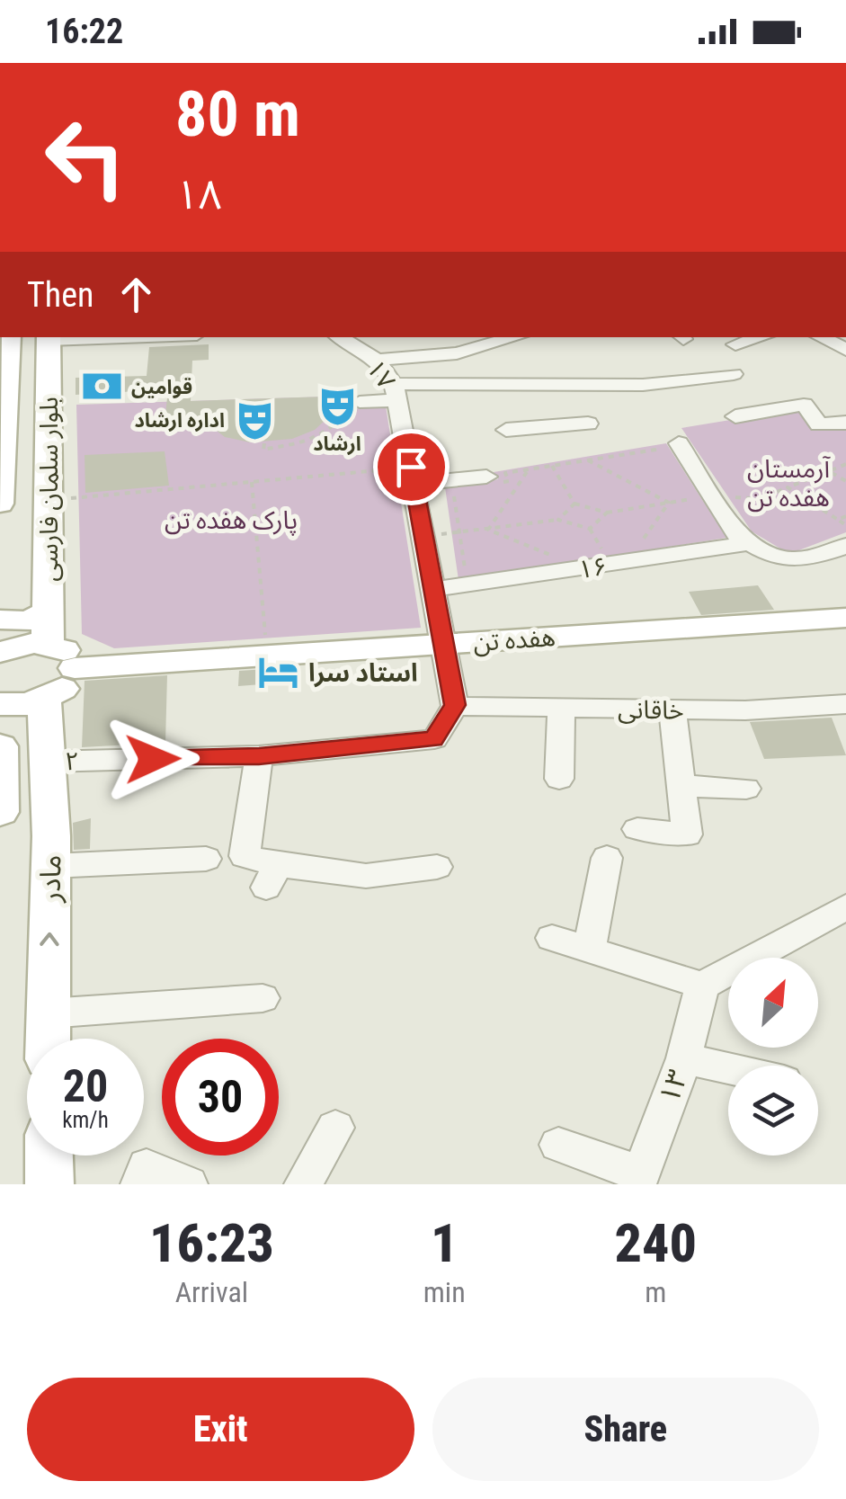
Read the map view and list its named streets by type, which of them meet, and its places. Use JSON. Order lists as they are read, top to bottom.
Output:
{
  "streets": {
    "main road": ["بلوار سلمان فارسی", "هفده تن", "مادر"],
    "street": [
      "۱۷",
      "۱۶",
      "خاقانی",
      "۲",
      "۱۳"
    ]
  },
  "crossings": [
    ["۱۷", "۱۶"],
    ["۱۷", "هفده تن"],
    ["۱۷", "خاقانی"],
    ["۱۷", "۲"],
    ["خاقانی", "۲"],
    ["۲", "مادر"]
  ],
  "one_way": ["مادر"],
  "parks": ["آرمستان هفده تن", "پارک هفده تن"],
  "places": {
    "bank": ["قوامین"],
    "theatre": ["ارشاد", "اداره ارشاد"],
    "hotel": ["استاد سرا"]
  },
  "north": "top right",
  "page": {
    "status": "16:22",
    "turn": ["80 m", "۱۸"],
    "then": "Then",
    "speed": "20 km/h",
    "limit": "30",
    "eta": [
      "16:23",
      "Arrival",
      "1",
      "min",
      "240",
      "m"
    ],
    "buttons": ["Exit", "Share"]
  }
}
